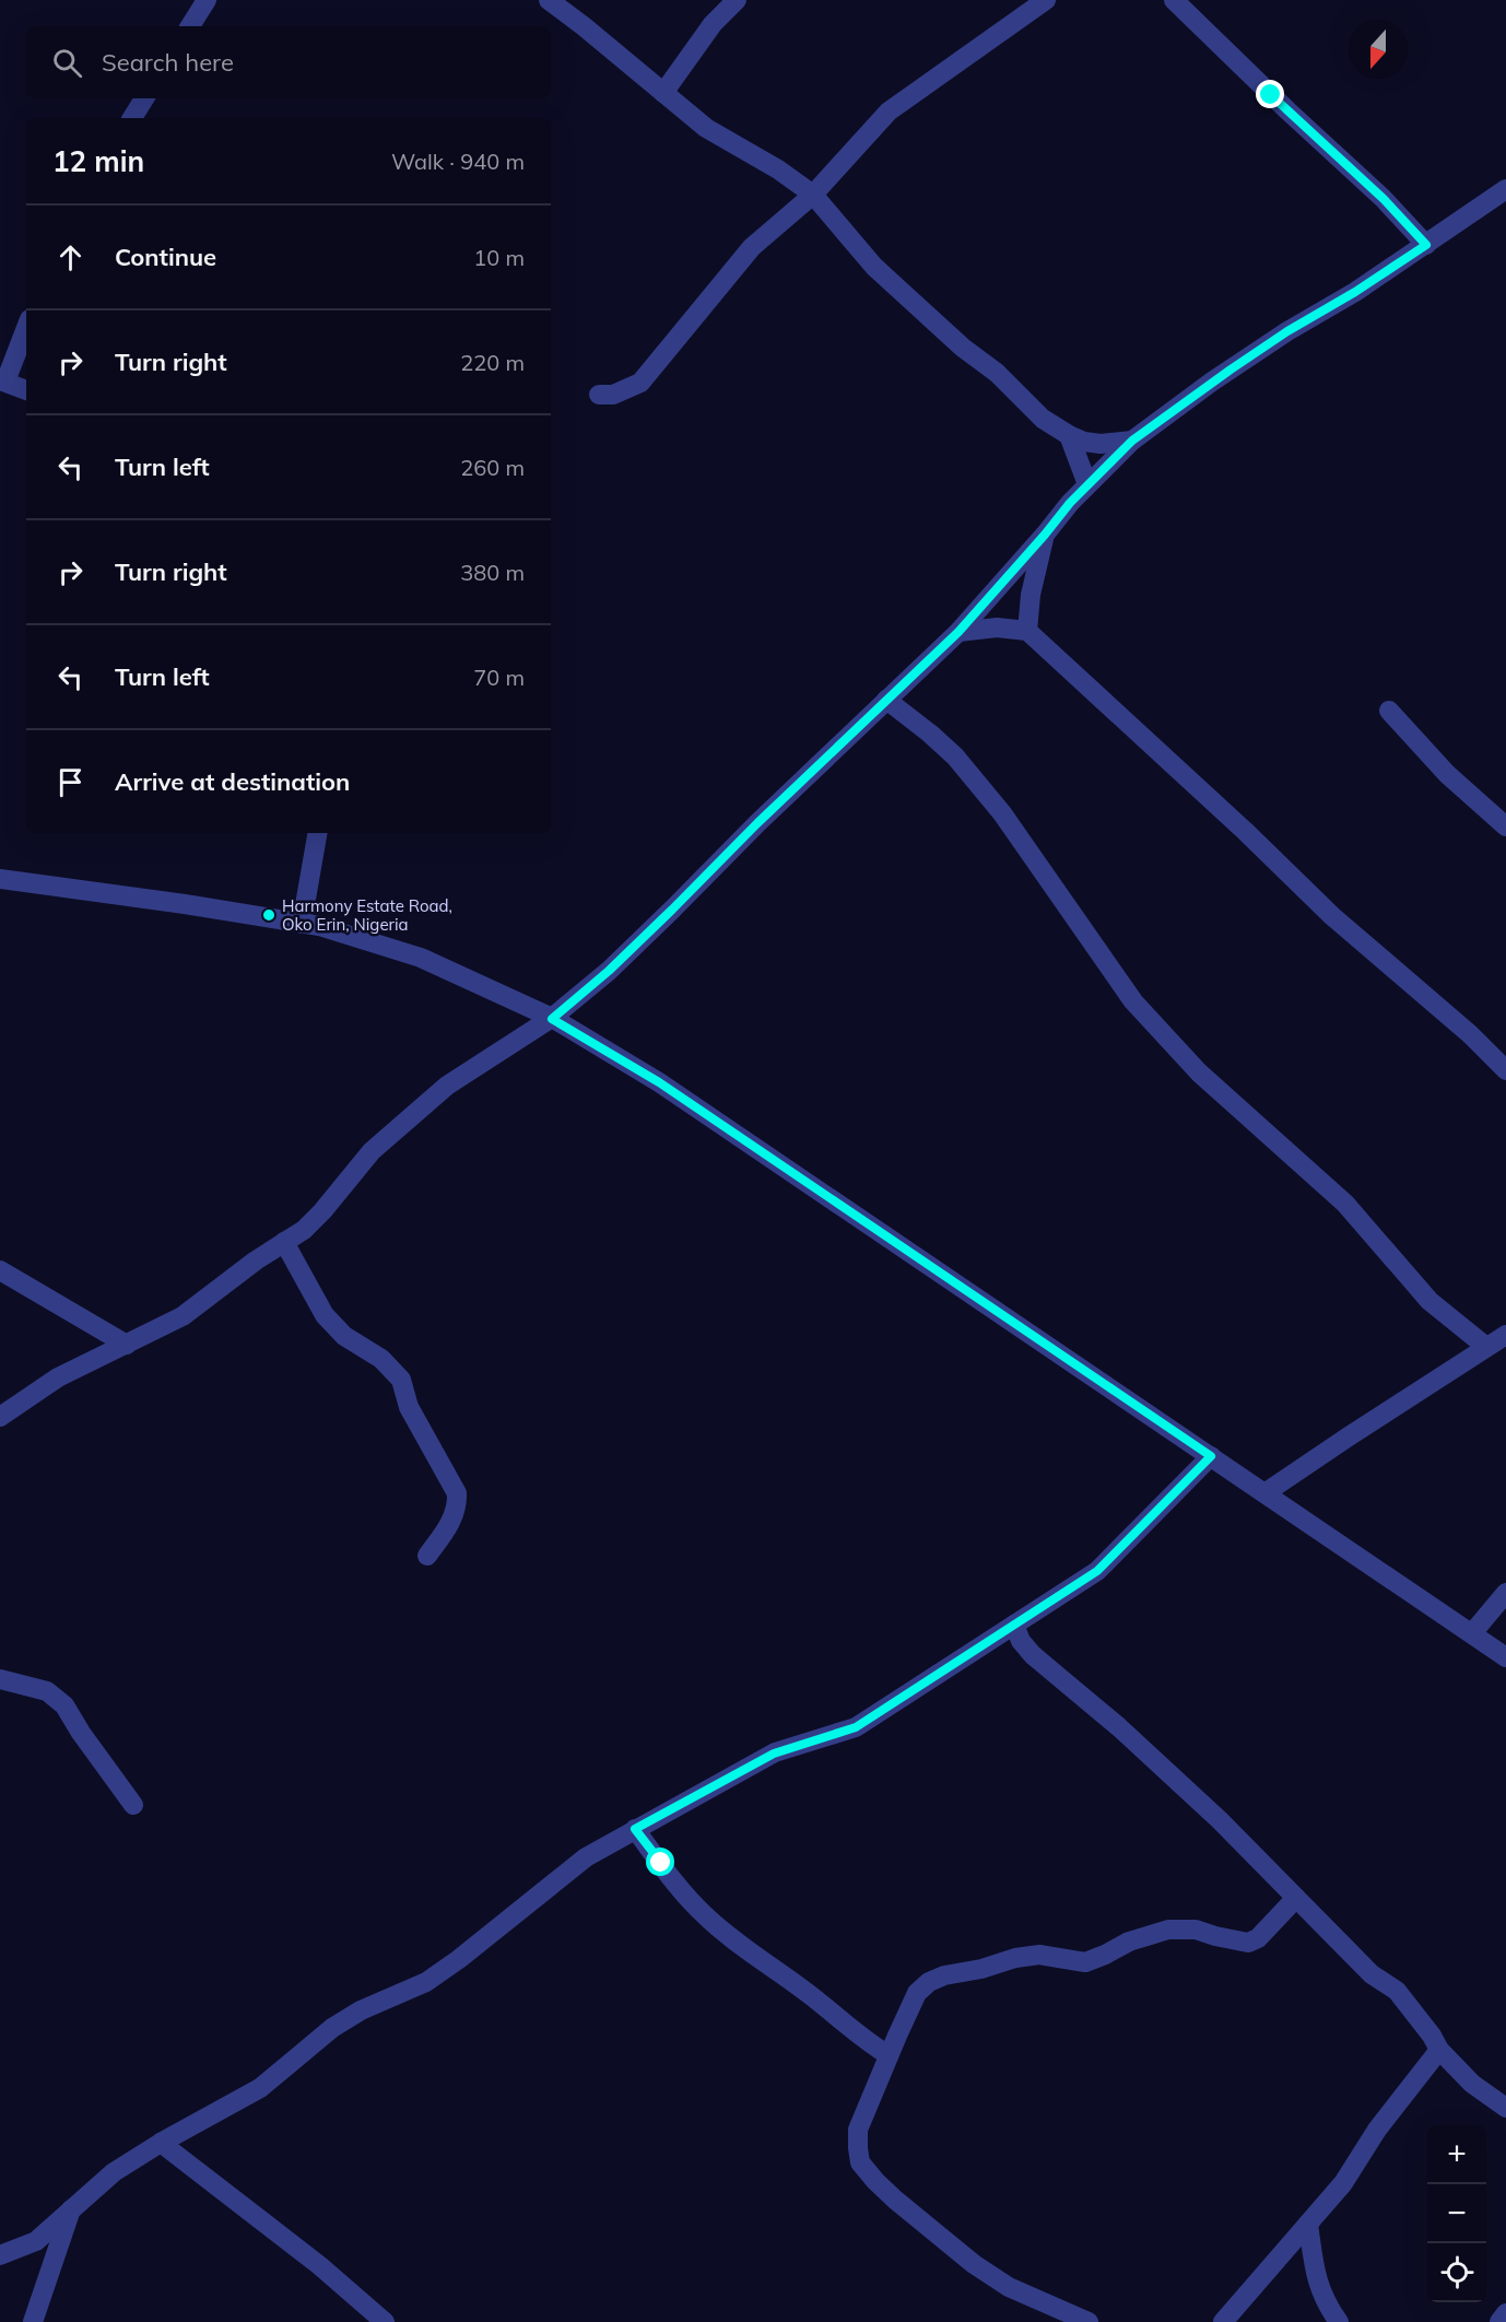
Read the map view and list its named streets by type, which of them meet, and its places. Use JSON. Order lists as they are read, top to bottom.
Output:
{
  "places": ["Harmony Estate Road, Oko Erin, Nigeria"],
  "north": "bottom",
  "page": {
    "search": "Search here",
    "heading": ["12 min", "Walk · 940 m"],
    "list": [
      ["Continue", "10 m"],
      ["Turn right", "220 m"],
      ["Turn left", "260 m"],
      ["Turn right", "380 m"],
      ["Turn left", "70 m"],
      "Arrive at destination"
    ],
    "map_buttons": ["+", "−"]
  }
}
